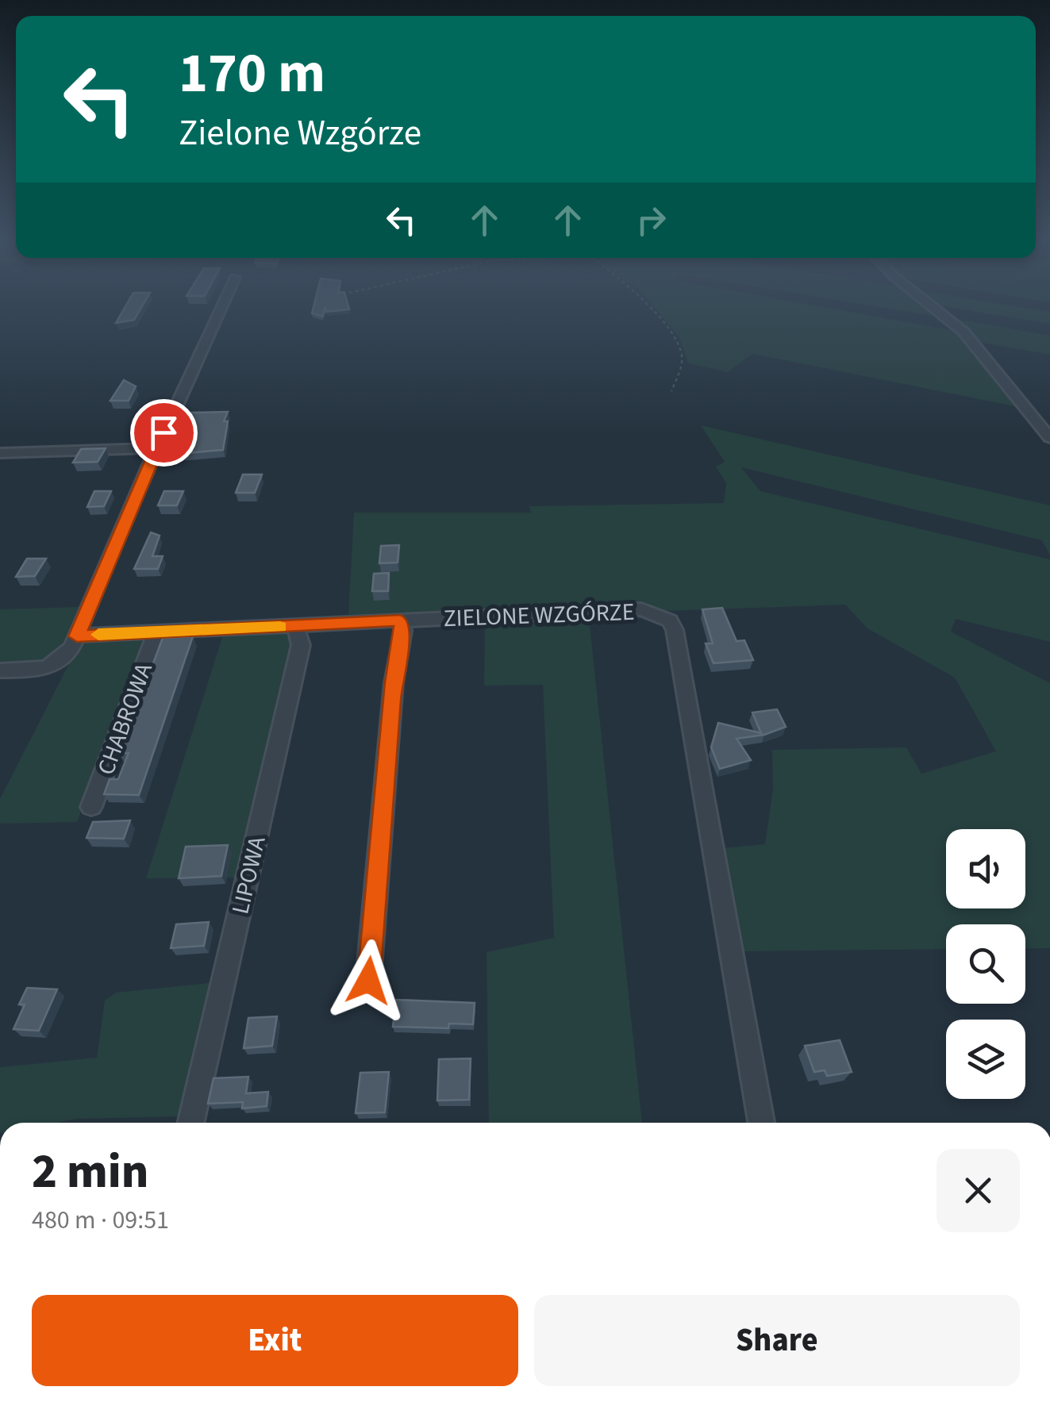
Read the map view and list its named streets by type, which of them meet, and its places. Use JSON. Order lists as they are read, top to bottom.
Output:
{
  "streets": {
    "street": ["ZIELONE WZGÓRZE", "CHABROWA", "LIPOWA"]
  },
  "crossings": [
    ["ZIELONE WZGÓRZE", "CHABROWA"],
    ["ZIELONE WZGÓRZE", "LIPOWA"]
  ],
  "page": {
    "turn": ["170 m", "Zielone Wzgórze"],
    "heading": ["2 min", "480 m · 09:51"],
    "buttons": ["Exit", "Share"]
  }
}
